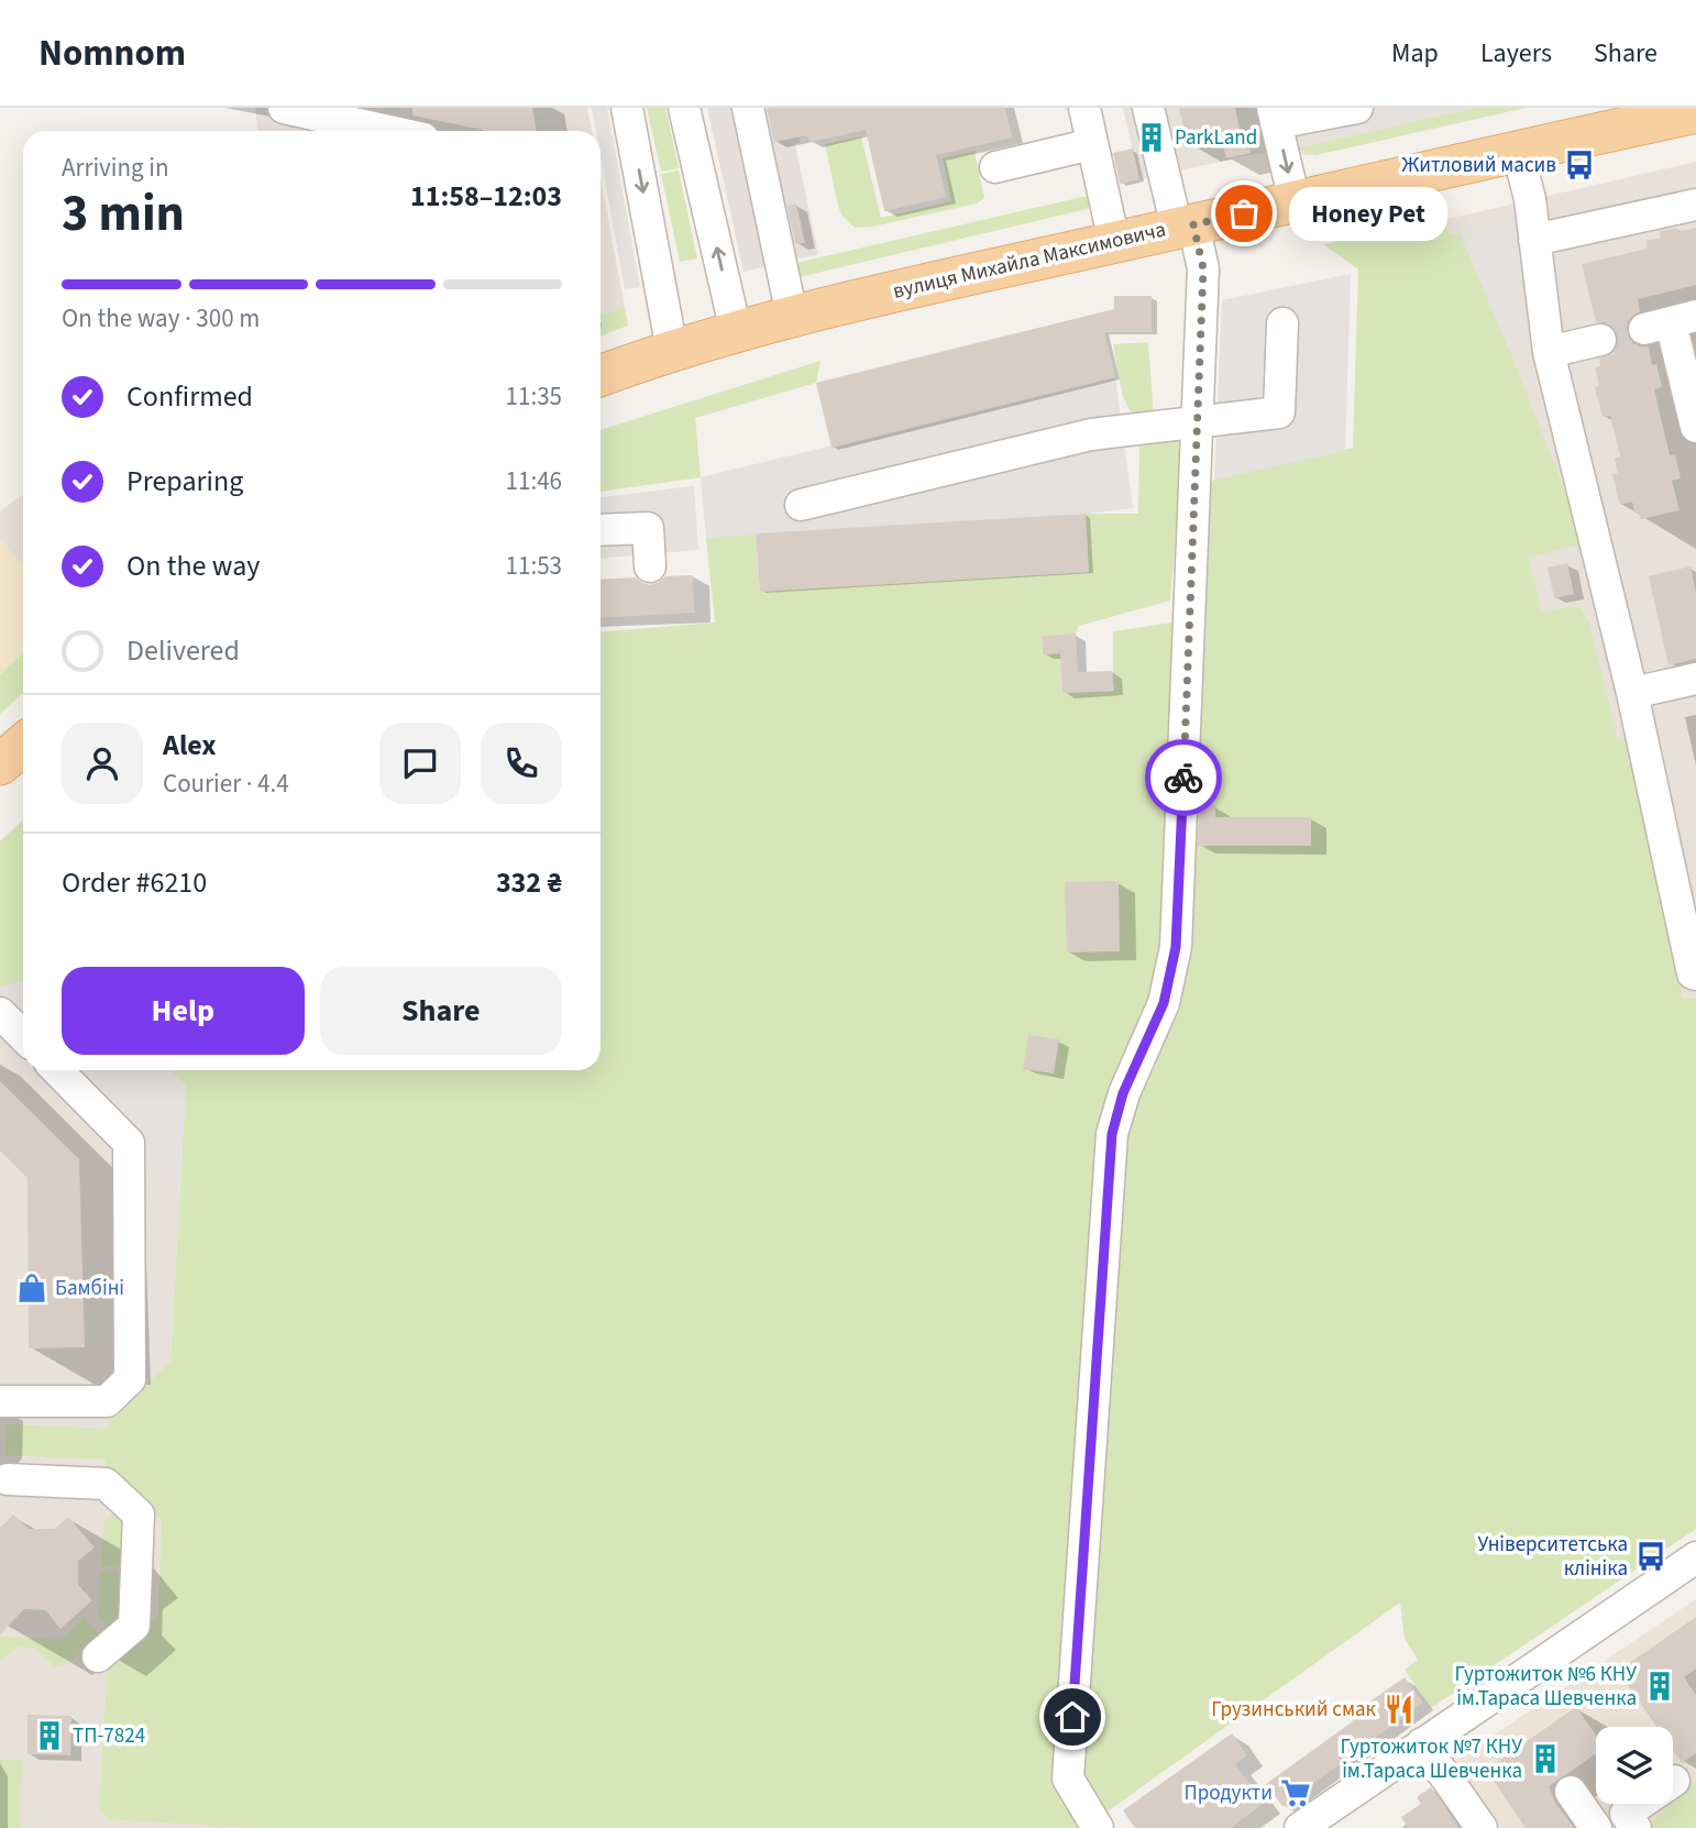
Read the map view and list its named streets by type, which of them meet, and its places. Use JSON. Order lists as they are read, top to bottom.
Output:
{
  "streets": {
    "main road": ["вулиця Михайла Максимовича"]
  },
  "places": {
    "building": [
      "ParkLand",
      "Гуртожиток №6 КНУ ім.Тараса Шевченка",
      "ТП-7824",
      "Гуртожиток №7 КНУ ім.Тараса Шевченка"
    ],
    "bus stop": ["Житловий масив", "Університетська клініка"],
    "other": ["Honey Pet"],
    "shop": ["Бамбіні"],
    "restaurant": ["Грузинський смак"],
    "supermarket": ["Продукти"]
  },
  "page": {
    "header": "Nomnom",
    "nav": ["Map", "Layers", "Share"],
    "heading": ["3 min", "Arriving in", "11:58–12:03"],
    "panel": [
      "Alex",
      "Courier · 4.4",
      "Order #6210",
      "332 ₴"
    ],
    "bubble": "Honey Pet",
    "bar": "On the way · 300 m",
    "list": [
      ["Confirmed", "11:35"],
      ["Preparing", "11:46"],
      ["On the way", "11:53"],
      "Delivered"
    ],
    "buttons": ["Help", "Share"]
  }
}
